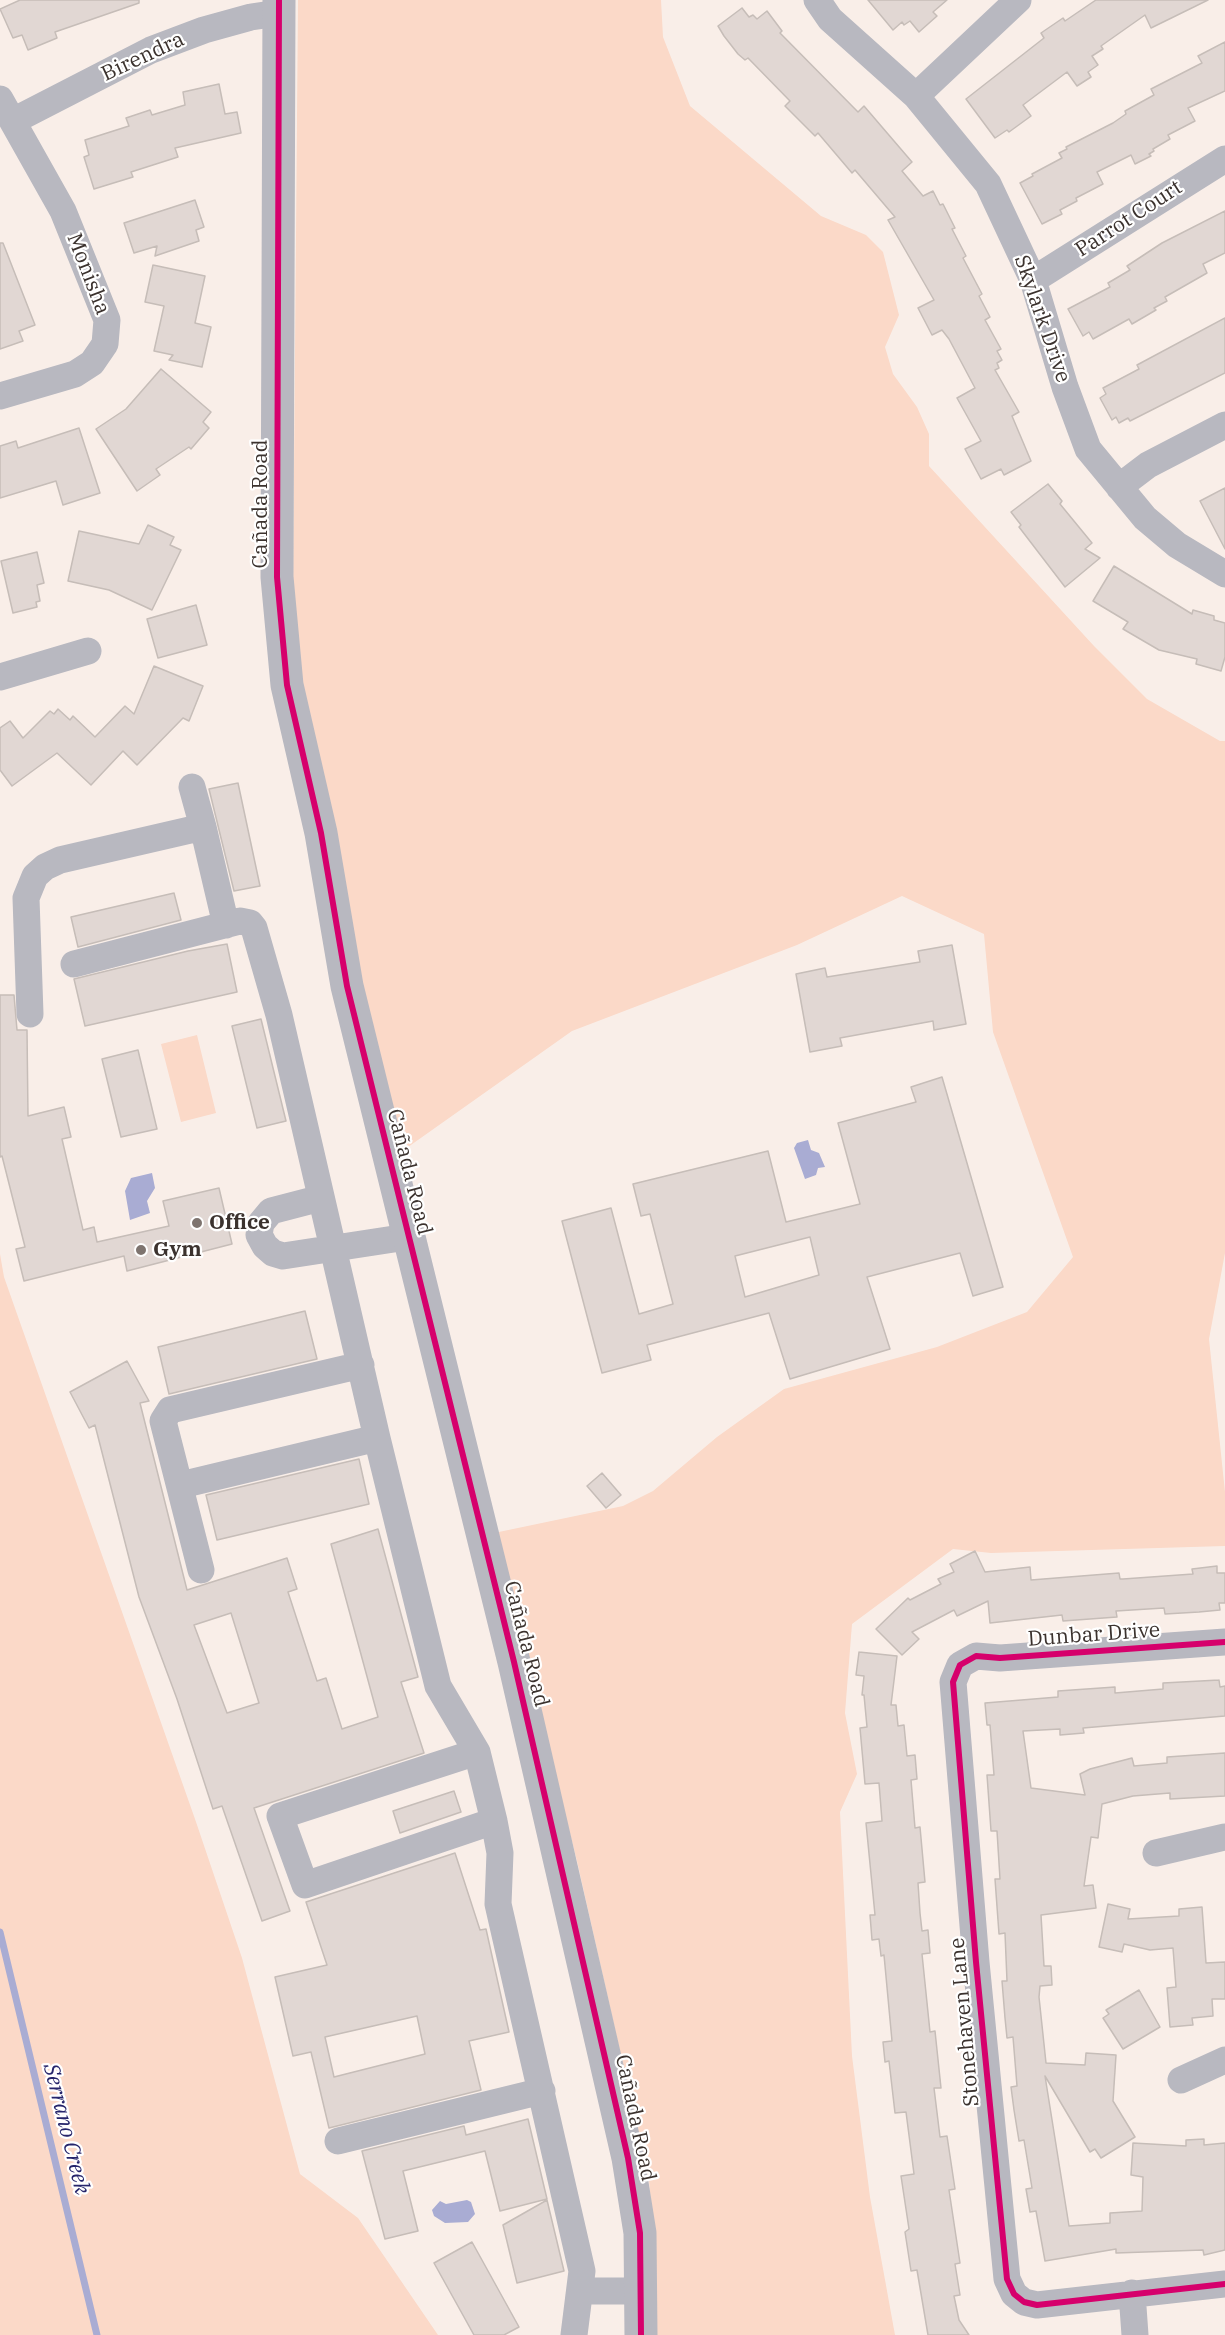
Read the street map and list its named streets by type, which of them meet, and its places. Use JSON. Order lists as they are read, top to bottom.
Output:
{
  "streets": {
    "street": [
      "Birendra",
      "Parrot Court",
      "Monisha",
      "Skylark Drive",
      "Cañada Road",
      "Dunbar Drive",
      "Stonehaven Lane"
    ]
  },
  "crossings": [
    ["Birendra", "Monisha"],
    ["Birendra", "Cañada Road"],
    ["Parrot Court", "Skylark Drive"],
    ["Dunbar Drive", "Stonehaven Lane"]
  ],
  "water": ["Serrano Creek"],
  "places": ["Office", "Gym"]
}
